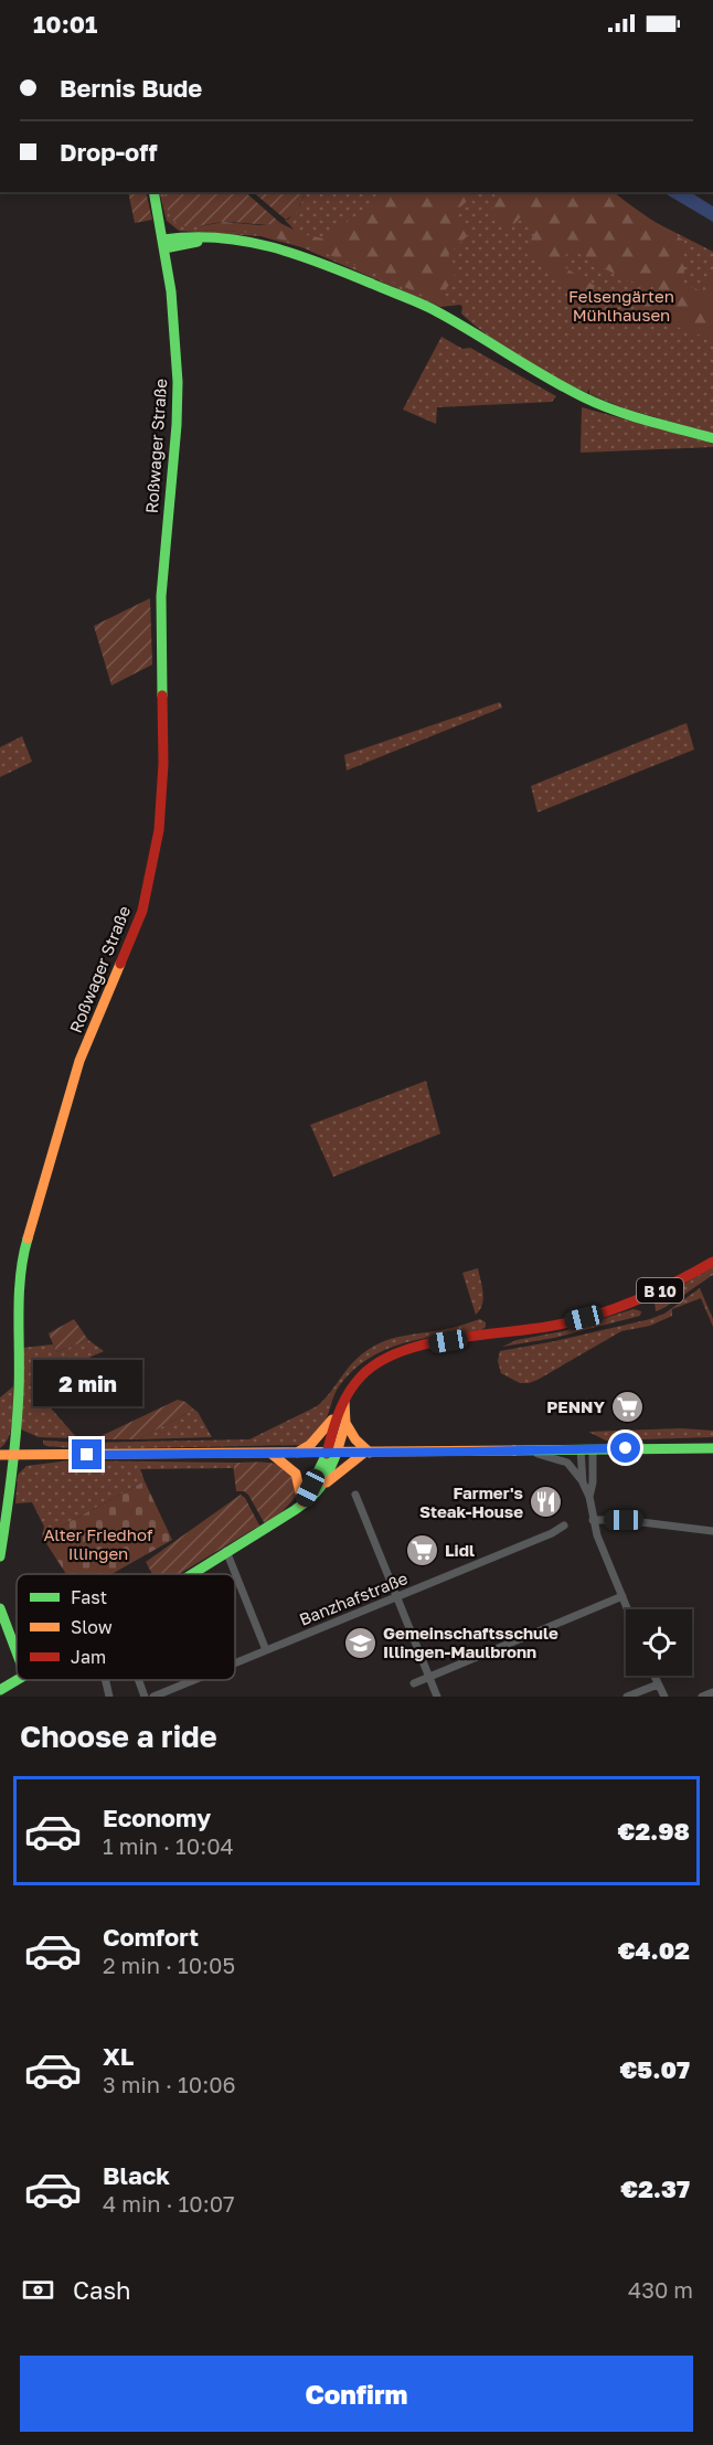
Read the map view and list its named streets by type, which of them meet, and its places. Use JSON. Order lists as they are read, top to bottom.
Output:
{
  "streets": {
    "street": ["Roßwager Straße", "B 10", "Banzhafstraße"]
  },
  "parks": ["Felsengärten Mühlhausen", "Alter Friedhof Illingen"],
  "places": {
    "supermarket": ["PENNY", "Lidl"],
    "restaurant": ["Farmer's Steak-House"],
    "school or university": ["Gemeinschaftsschule Illingen-Maulbronn"]
  },
  "legend": ["Fast", "Slow", "Jam"],
  "page": {
    "status": "10:01",
    "banner": ["Bernis Bude", "Drop-off"],
    "bubble": "2 min",
    "heading": "Choose a ride",
    "list": [
      {
        "name": "Economy",
        "note": "1 min · 10:04",
        "value": "€2.98"
      },
      {
        "name": "Comfort",
        "note": "2 min · 10:05",
        "value": "€4.02"
      },
      {
        "name": "XL",
        "note": "3 min · 10:06",
        "value": "€5.07"
      },
      {
        "name": "Black",
        "note": "4 min · 10:07",
        "value": "€2.37"
      }
    ],
    "pay": ["Cash", "430 m"],
    "buttons": "Confirm"
  }
}
